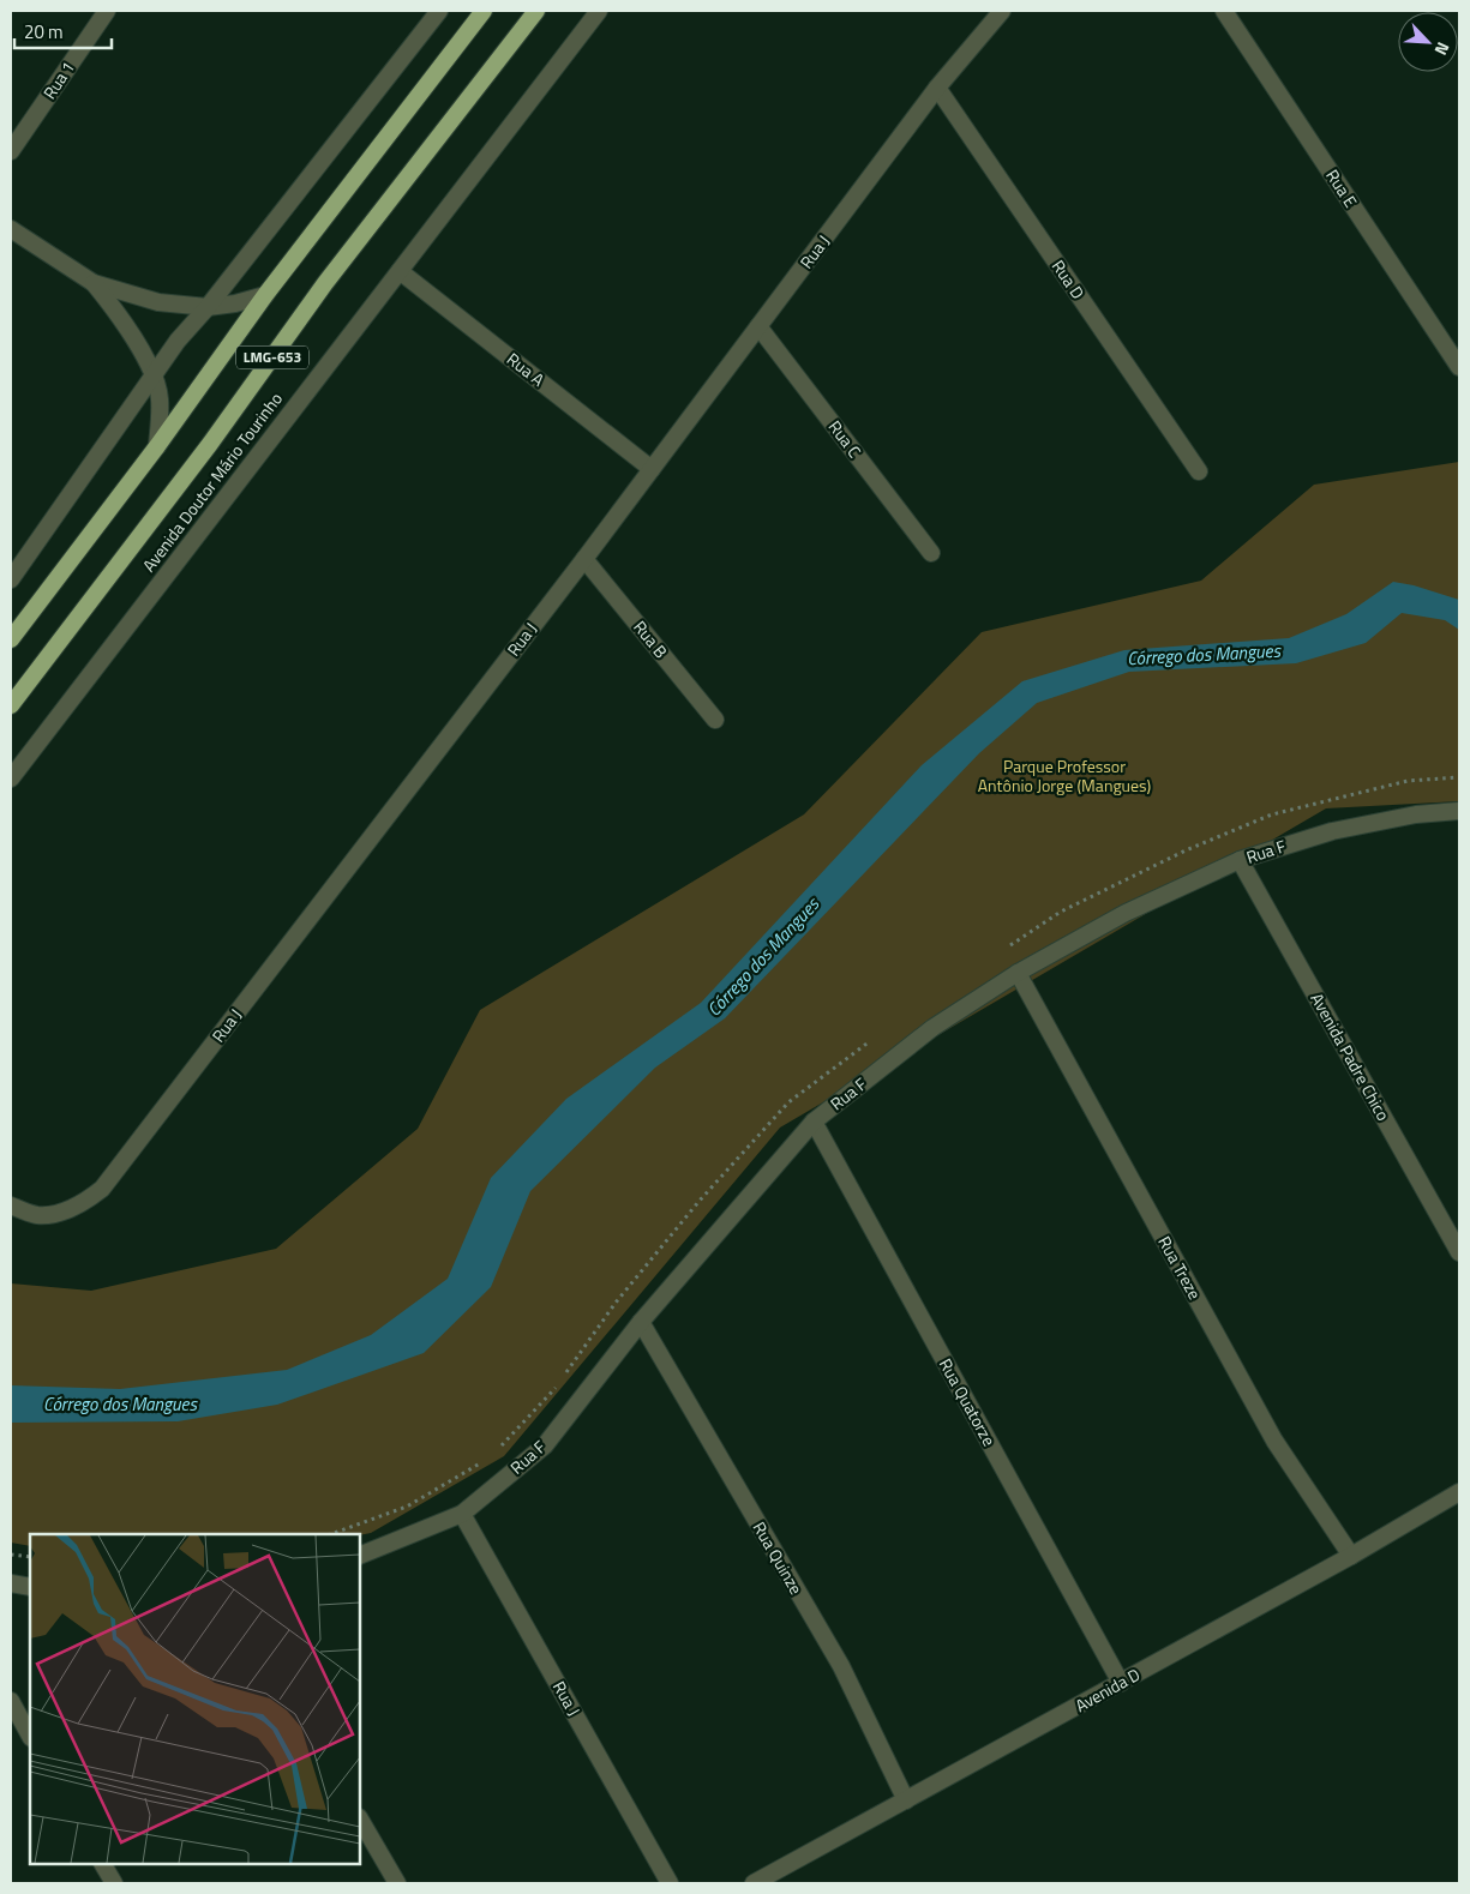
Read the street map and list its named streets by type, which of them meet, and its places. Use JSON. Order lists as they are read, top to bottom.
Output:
{
  "streets": {
    "highway": ["LMG-653", "Avenida Doutor Mário Tourinho"],
    "street": [
      "Rua 1",
      "Rua E",
      "Rua J",
      "Rua D",
      "Rua A",
      "Rua C",
      "Rua B",
      "Rua F",
      "Avenida Padre Chico",
      "Rua Treze",
      "Rua Quatorze",
      "Rua Quinze",
      "Avenida D"
    ]
  },
  "crossings": [
    ["Rua J", "Rua D"],
    ["Rua J", "Rua A"],
    ["Rua J", "Rua C"],
    ["Rua J", "Rua B"],
    ["Rua J", "Rua F"],
    ["Rua A", "Avenida Doutor Mário Tourinho"],
    ["Rua F", "Avenida Padre Chico"],
    ["Rua F", "Rua Treze"],
    ["Rua F", "Rua Quatorze"],
    ["Rua F", "Rua Quinze"],
    ["Rua Treze", "Avenida D"],
    ["Rua Quatorze", "Avenida D"],
    ["Rua Quinze", "Avenida D"]
  ],
  "water": ["Córrego dos Mangues"],
  "parks": ["Parque Professor Antônio Jorge (Mangues)"],
  "scale_bar": "20 m",
  "north": "bottom right"
}
